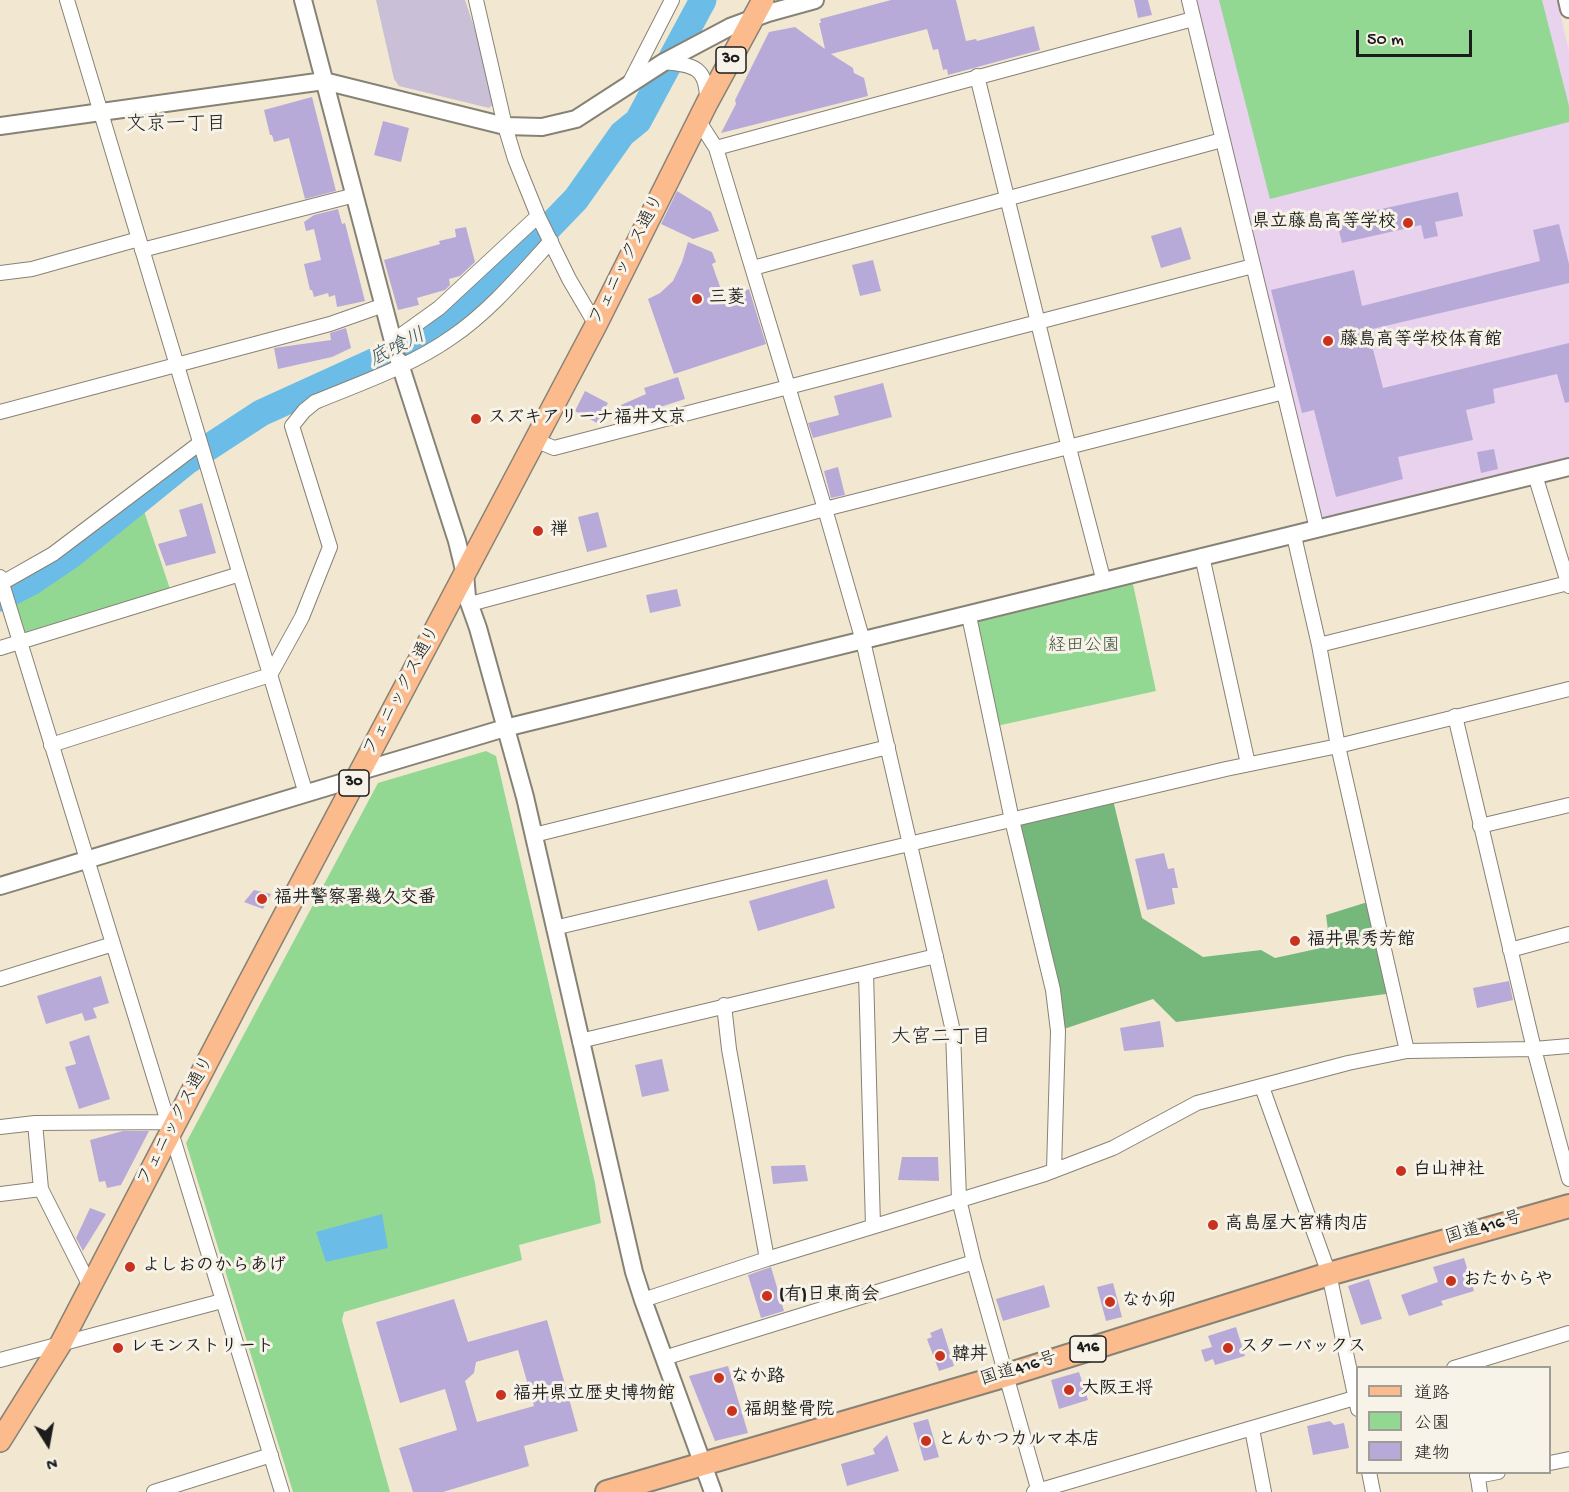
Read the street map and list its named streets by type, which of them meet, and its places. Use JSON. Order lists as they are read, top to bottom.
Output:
{
  "streets": {
    "highway": ["国道416号", "416"],
    "main road": ["30", "フェニックス通り"]
  },
  "districts": ["文京一丁目", "大宮二丁目"],
  "water": ["底喰川"],
  "parks": ["経田公園"],
  "places": [
    "県立藤島高等学校",
    "三菱",
    "藤島高等学校体育館",
    "スズキアリーナ福井文京",
    "禅",
    "福井警察署幾久交番",
    "福井県秀芳館",
    "白山神社",
    "高島屋大宮精肉店",
    "よしおのからあげ",
    "おたからや",
    "(有)日東商会",
    "なか卯",
    "レモンストリート",
    "スターバックス",
    "韓丼",
    "なか路",
    "大阪王将",
    "福井県立歴史博物館",
    "福朗整骨院",
    "とんかつカルマ本店"
  ],
  "legend": ["道路", "公園", "建物"],
  "scale_bar": "50 m",
  "north": "bottom"
}
